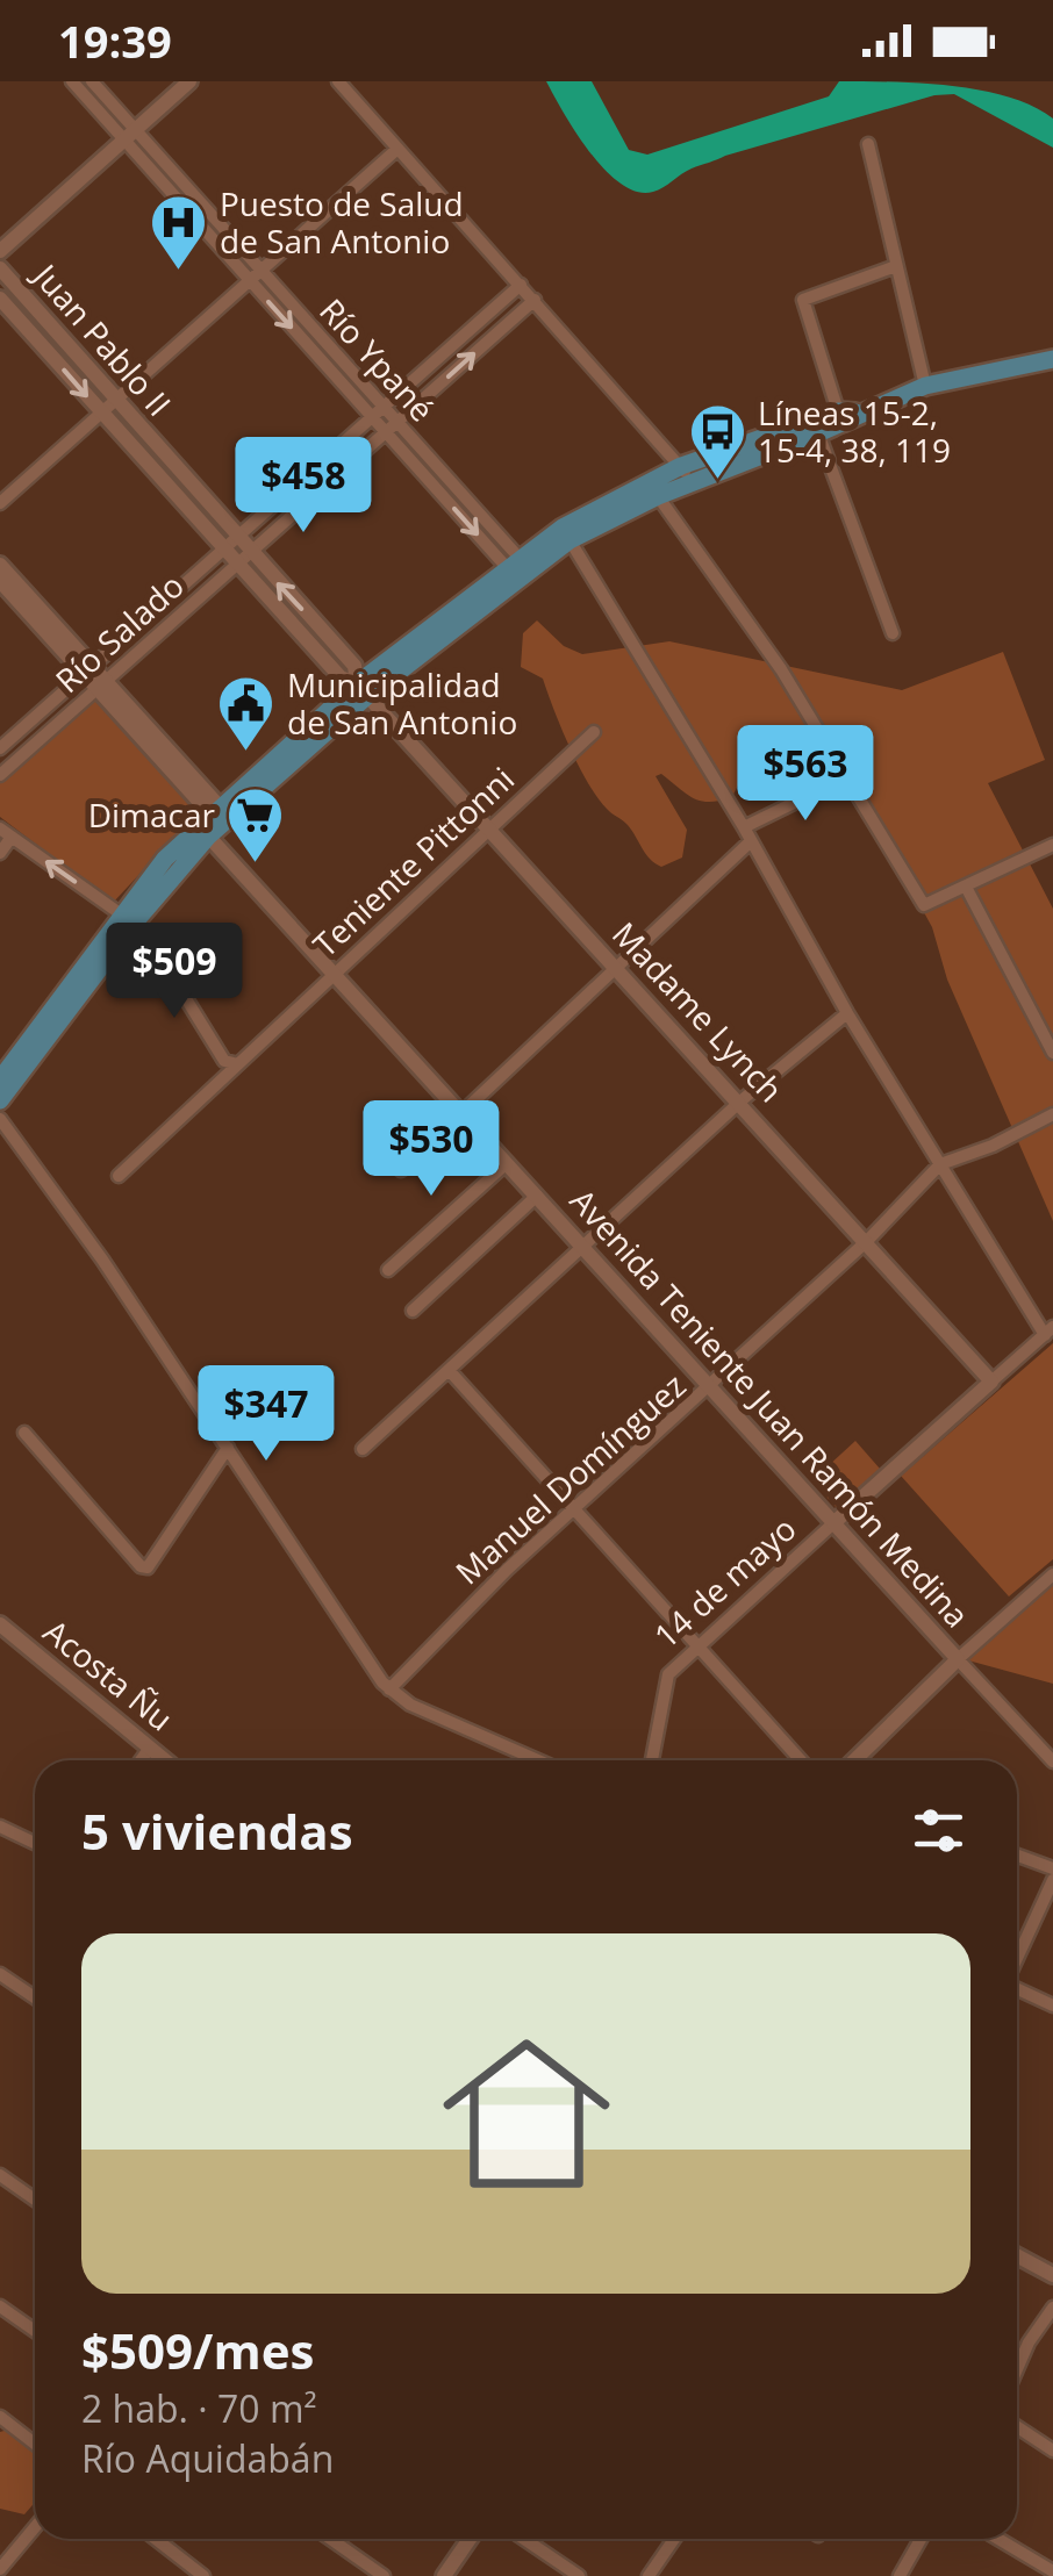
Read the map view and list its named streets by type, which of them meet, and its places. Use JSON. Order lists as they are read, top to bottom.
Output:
{
  "streets": {
    "street": [
      "Juan Pablo II",
      "Río Ypané",
      "Río Salado",
      "Teniente Pittonni",
      "Madame Lynch",
      "Avenida Teniente Juan Ramón Medina",
      "Manuel Domínguez",
      "14 de mayo",
      "Acosta Ñu"
    ]
  },
  "crossings": [
    ["Juan Pablo II", "Río Salado"],
    ["Juan Pablo II", "Madame Lynch"],
    ["Río Ypané", "Río Salado"],
    ["Río Salado", "Avenida Teniente Juan Ramón Medina"],
    ["Teniente Pittonni", "Madame Lynch"],
    ["Teniente Pittonni", "Avenida Teniente Juan Ramón Medina"],
    ["Madame Lynch", "Manuel Domínguez"],
    ["Madame Lynch", "14 de mayo"],
    ["Avenida Teniente Juan Ramón Medina", "Manuel Domínguez"],
    ["Avenida Teniente Juan Ramón Medina", "14 de mayo"]
  ],
  "places": {
    "hospital": ["Puesto de Salud de San Antonio"],
    "bus stop": ["Líneas 15-2, 15-4, 38, 119"],
    "public building": ["Municipalidad de San Antonio"],
    "supermarket": ["Dimacar"]
  },
  "page": {
    "status": "19:39",
    "price": [
      "$458",
      "$563",
      "$509",
      "$530",
      "$347"
    ],
    "heading": "5 viviendas",
    "list": [
      {
        "name": "$509/mes",
        "note": "2 hab. · 70 m² · Río Aquidabán"
      }
    ]
  }
}
